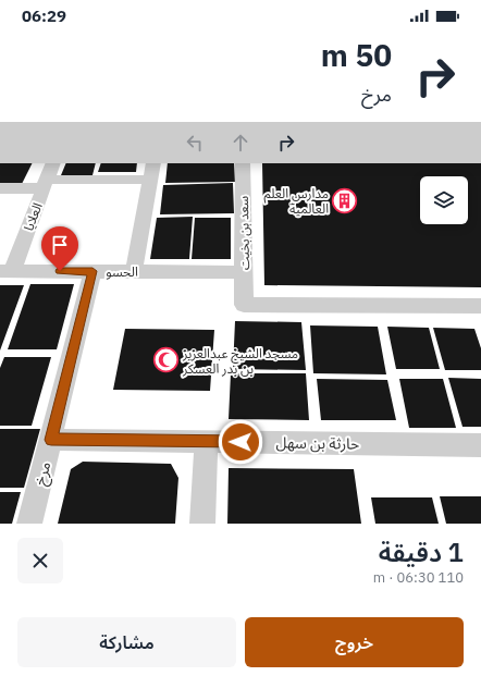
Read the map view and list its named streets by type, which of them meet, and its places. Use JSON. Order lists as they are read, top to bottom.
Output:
{
  "streets": {
    "street": [
      "العلايا",
      "سعد بن بخيت",
      "الحسو",
      "حارثة بن سهل",
      "مرخ"
    ]
  },
  "crossings": [
    ["العلايا", "الحسو"],
    ["سعد بن بخيت", "الحسو"],
    ["الحسو", "مرخ"],
    ["حارثة بن سهل", "مرخ"]
  ],
  "places": {
    "building": ["مدارس العلم العالمية"],
    "mosque": ["مسجد الشيخ عبدالعزيز بن بدر العسكر"]
  },
  "page": {
    "status": "06:29",
    "turn": ["50 m", "مرخ"],
    "heading": ["1 دقيقة", "110 m · 06:30"],
    "buttons": ["خروج", "مشاركة"]
  }
}
